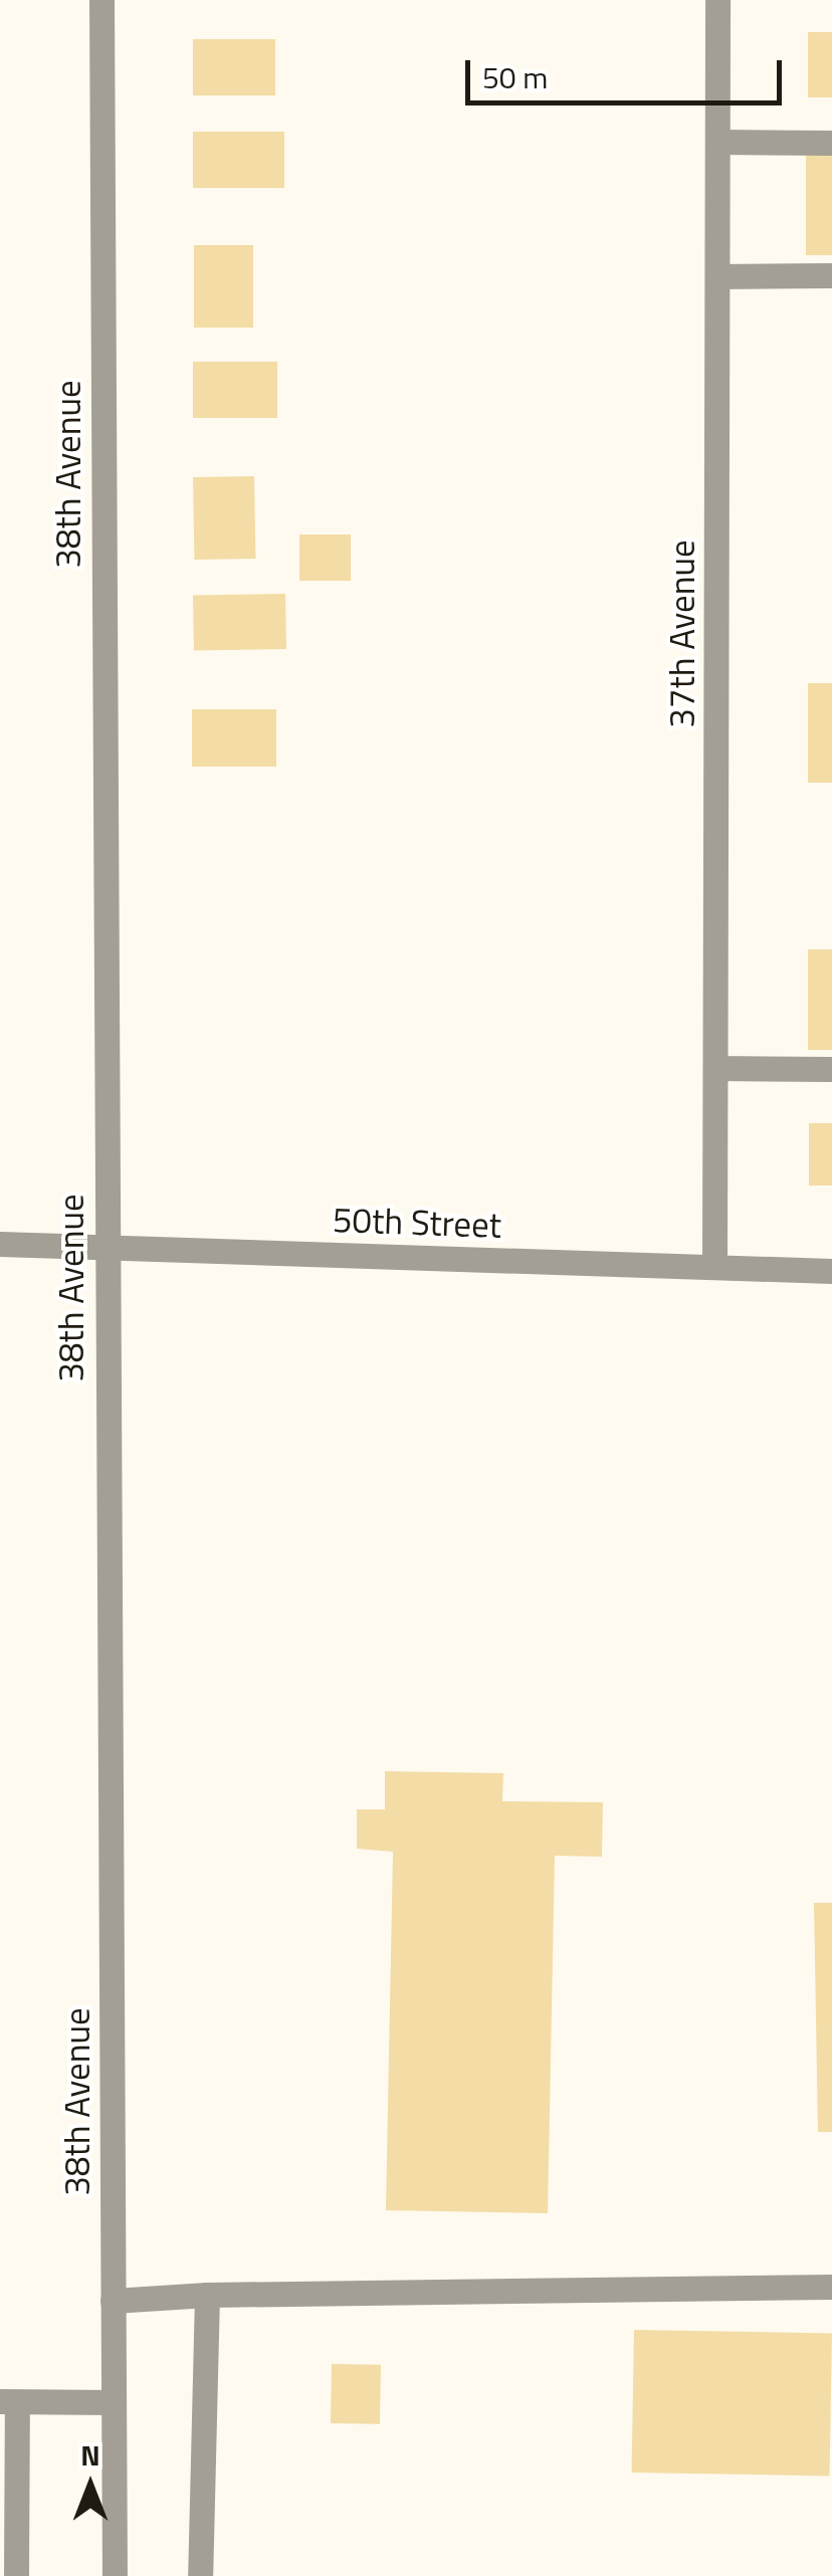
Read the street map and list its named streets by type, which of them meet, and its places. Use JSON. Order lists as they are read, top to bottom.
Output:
{
  "streets": {
    "street": ["38th Avenue", "37th Avenue", "50th Street"]
  },
  "crossings": [
    ["38th Avenue", "50th Street"],
    ["37th Avenue", "50th Street"]
  ],
  "scale_bar": "50 m",
  "north": "top"
}
